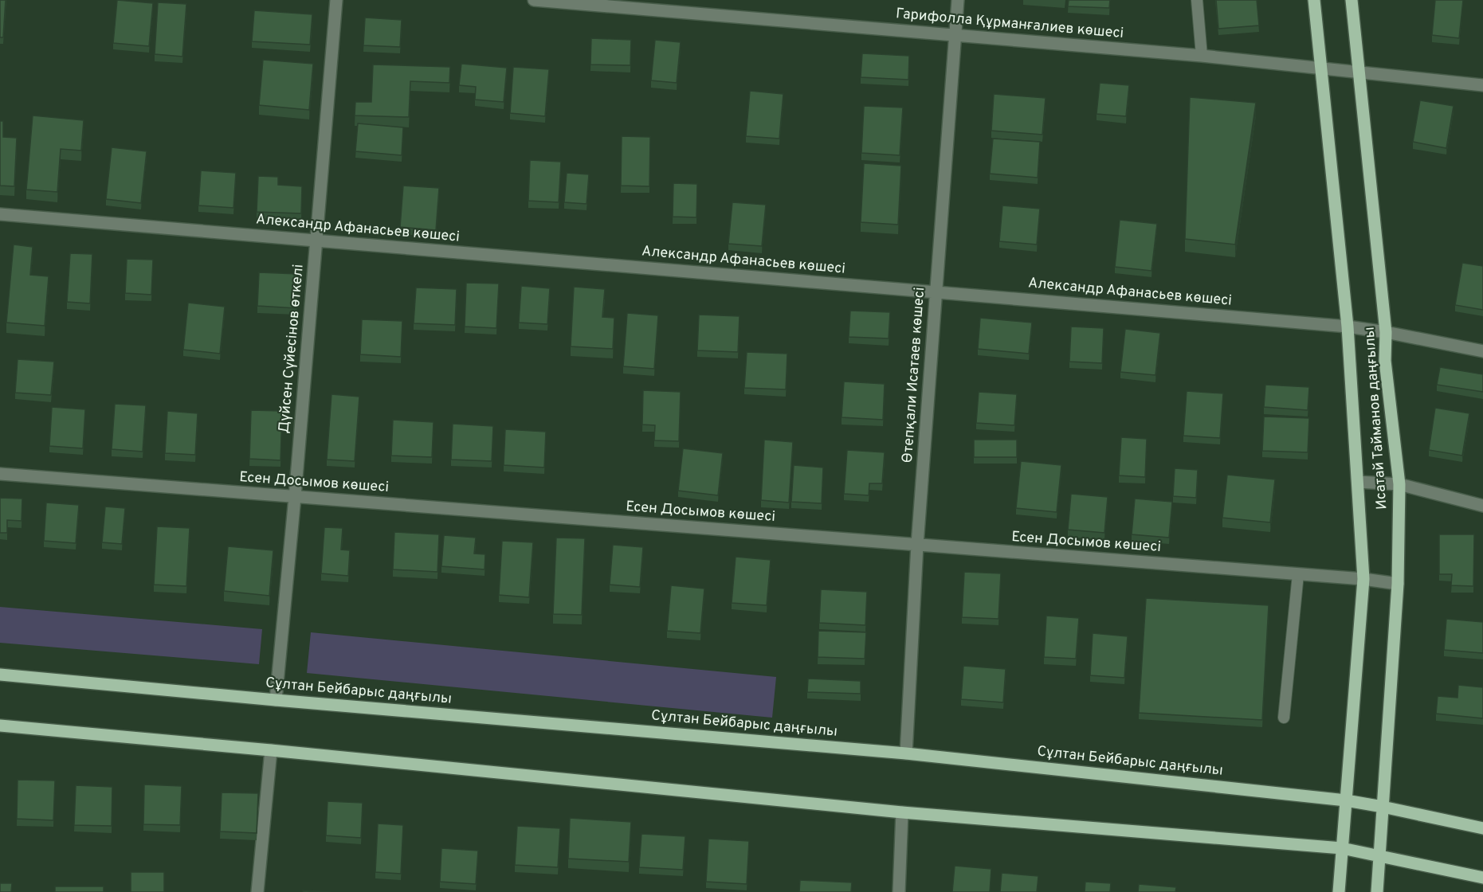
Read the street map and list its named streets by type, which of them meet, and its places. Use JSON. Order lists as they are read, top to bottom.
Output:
{
  "streets": {
    "main road": ["Исатай Тайманов даңғылы", "Сұлтан Бейбарыс даңғылы"],
    "street": [
      "Гарифолла Құрманғалиев көшесі",
      "Александр Афанасьев көшесі",
      "Дүйсен Сүйесінов өткелі",
      "Өтепқали Исатаев көшесі",
      "Есен Досымов көшесі"
    ]
  },
  "crossings": [
    ["Гарифолла Құрманғалиев көшесі", "Өтепқали Исатаев көшесі"],
    ["Гарифолла Құрманғалиев көшесі", "Исатай Тайманов даңғылы"],
    ["Александр Афанасьев көшесі", "Дүйсен Сүйесінов өткелі"],
    ["Александр Афанасьев көшесі", "Өтепқали Исатаев көшесі"],
    ["Александр Афанасьев көшесі", "Исатай Тайманов даңғылы"],
    ["Дүйсен Сүйесінов өткелі", "Есен Досымов көшесі"],
    ["Дүйсен Сүйесінов өткелі", "Сұлтан Бейбарыс даңғылы"],
    ["Өтепқали Исатаев көшесі", "Есен Досымов көшесі"],
    ["Өтепқали Исатаев көшесі", "Сұлтан Бейбарыс даңғылы"],
    ["Исатай Тайманов даңғылы", "Есен Досымов көшесі"],
    ["Исатай Тайманов даңғылы", "Сұлтан Бейбарыс даңғылы"]
  ]
}
